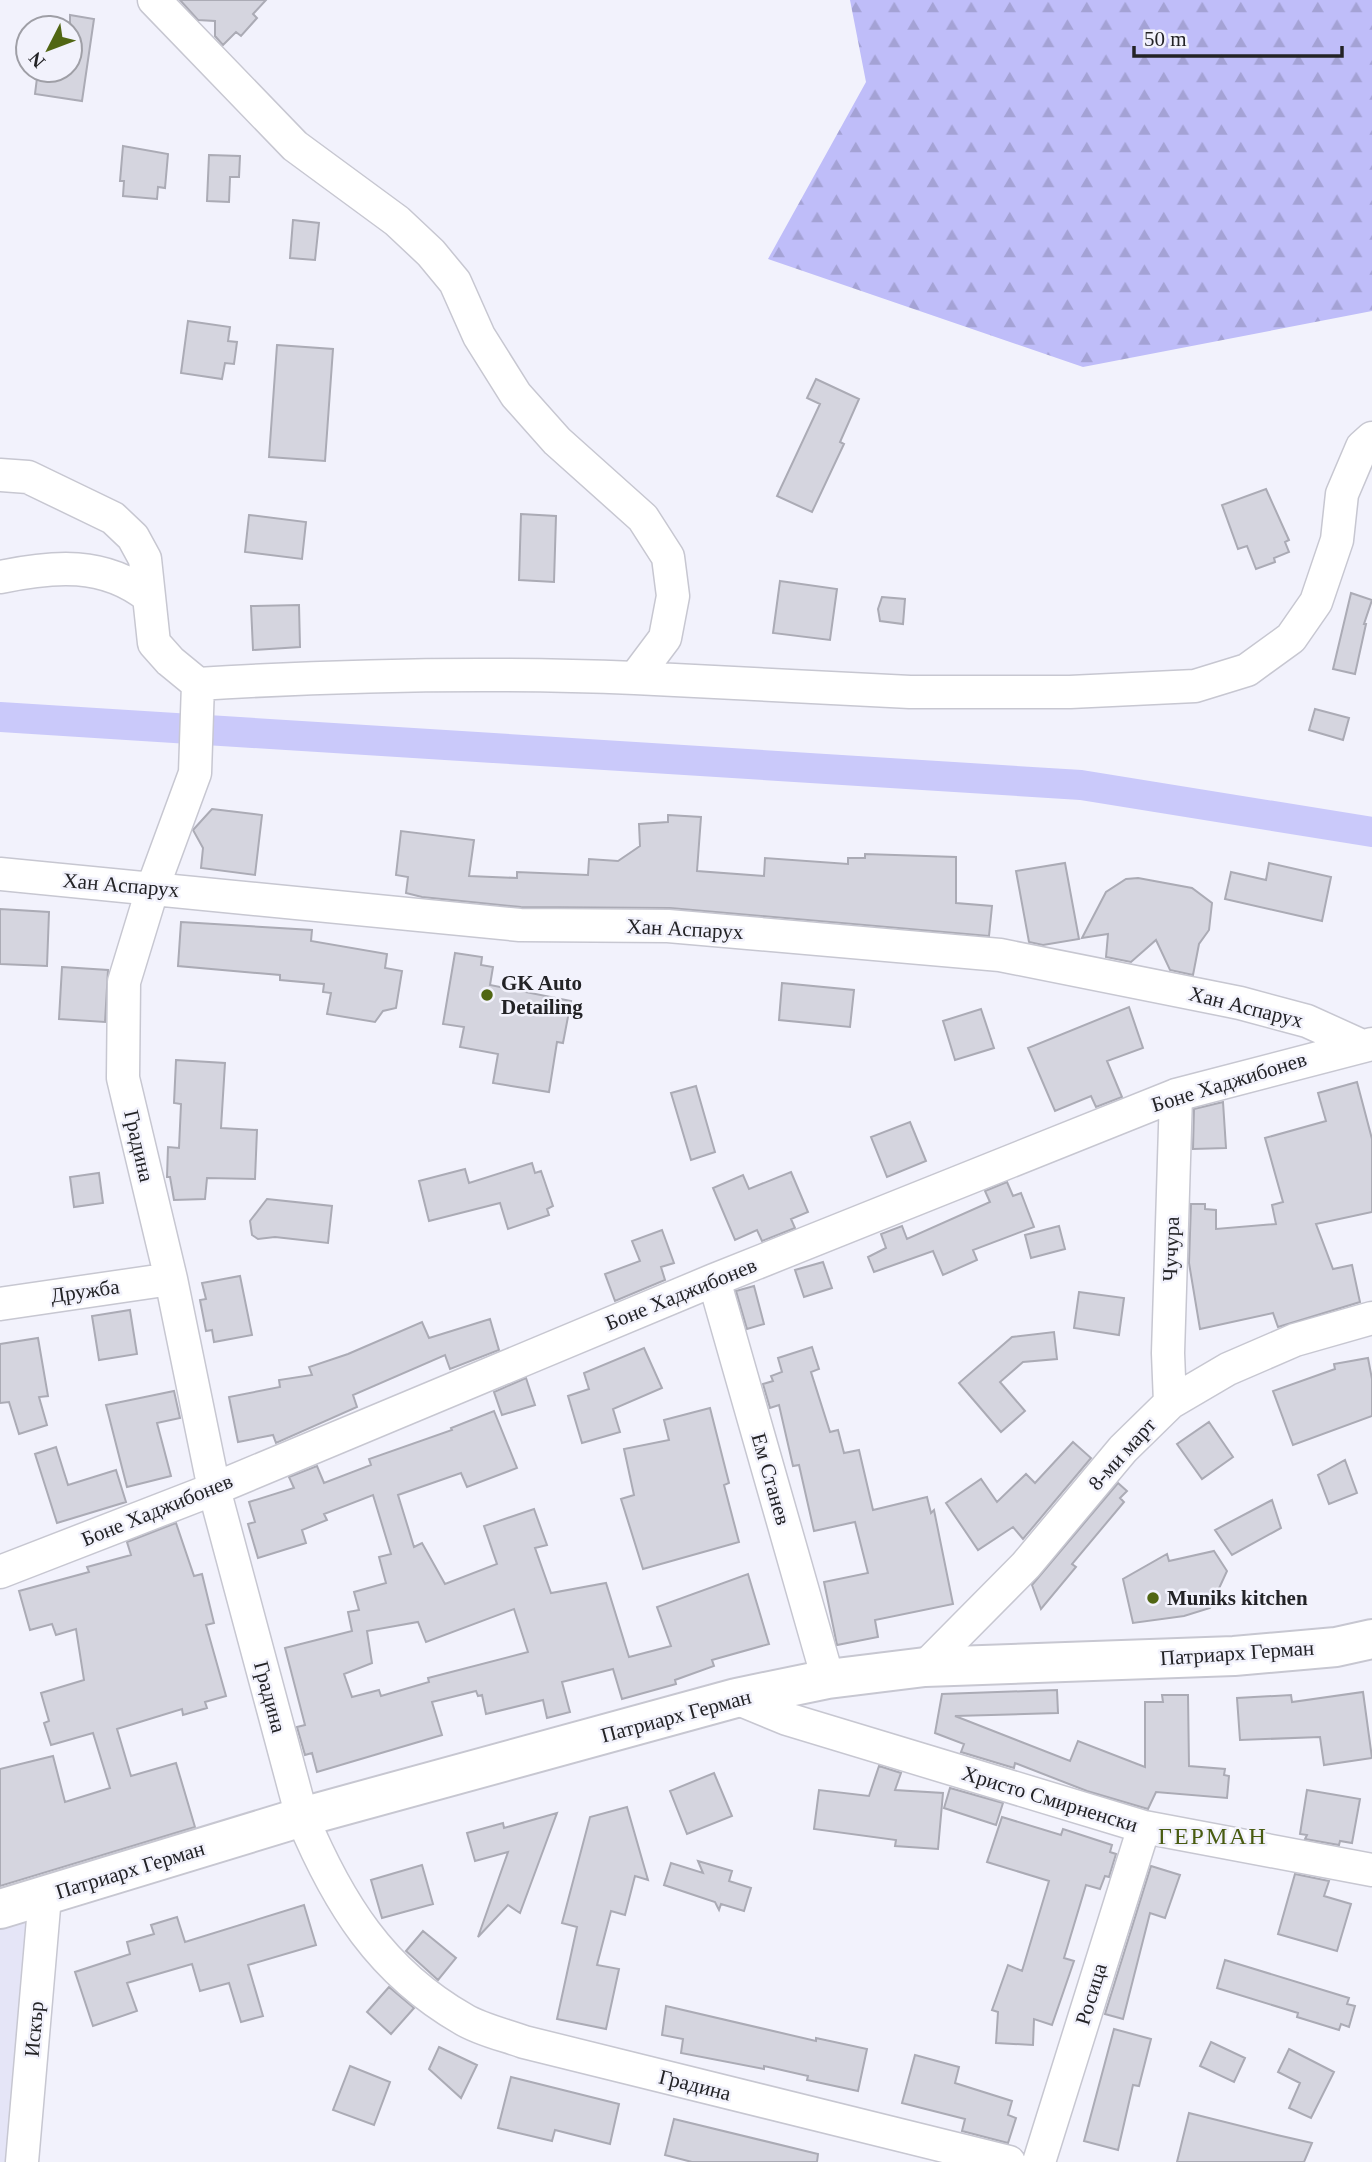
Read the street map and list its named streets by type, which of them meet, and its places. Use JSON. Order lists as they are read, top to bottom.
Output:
{
  "streets": {
    "street": [
      "Хан Аспарух",
      "Боне Хаджибонев",
      "Градина",
      "Чучура",
      "Дружба",
      "8-ми март",
      "Ем Станев",
      "Патриарх Герман",
      "Христо Смирненски",
      "Росица",
      "Искър"
    ]
  },
  "crossings": [
    ["Хан Аспарух", "Боне Хаджибонев"],
    ["Хан Аспарух", "Градина"],
    ["Боне Хаджибонев", "Градина"],
    ["Боне Хаджибонев", "Чучура"],
    ["Боне Хаджибонев", "Ем Станев"],
    ["Градина", "Дружба"],
    ["Градина", "Патриарх Герман"],
    ["Чучура", "8-ми март"],
    ["8-ми март", "Патриарх Герман"],
    ["Ем Станев", "Патриарх Герман"],
    ["Патриарх Герман", "Христо Смирненски"],
    ["Патриарх Герман", "Искър"],
    ["Христо Смирненски", "Росица"]
  ],
  "districts": ["ГЕРМАН"],
  "places": ["GK Auto Detailing", "Muniks kitchen"],
  "scale_bar": "50 m",
  "north": "bottom left"
}
